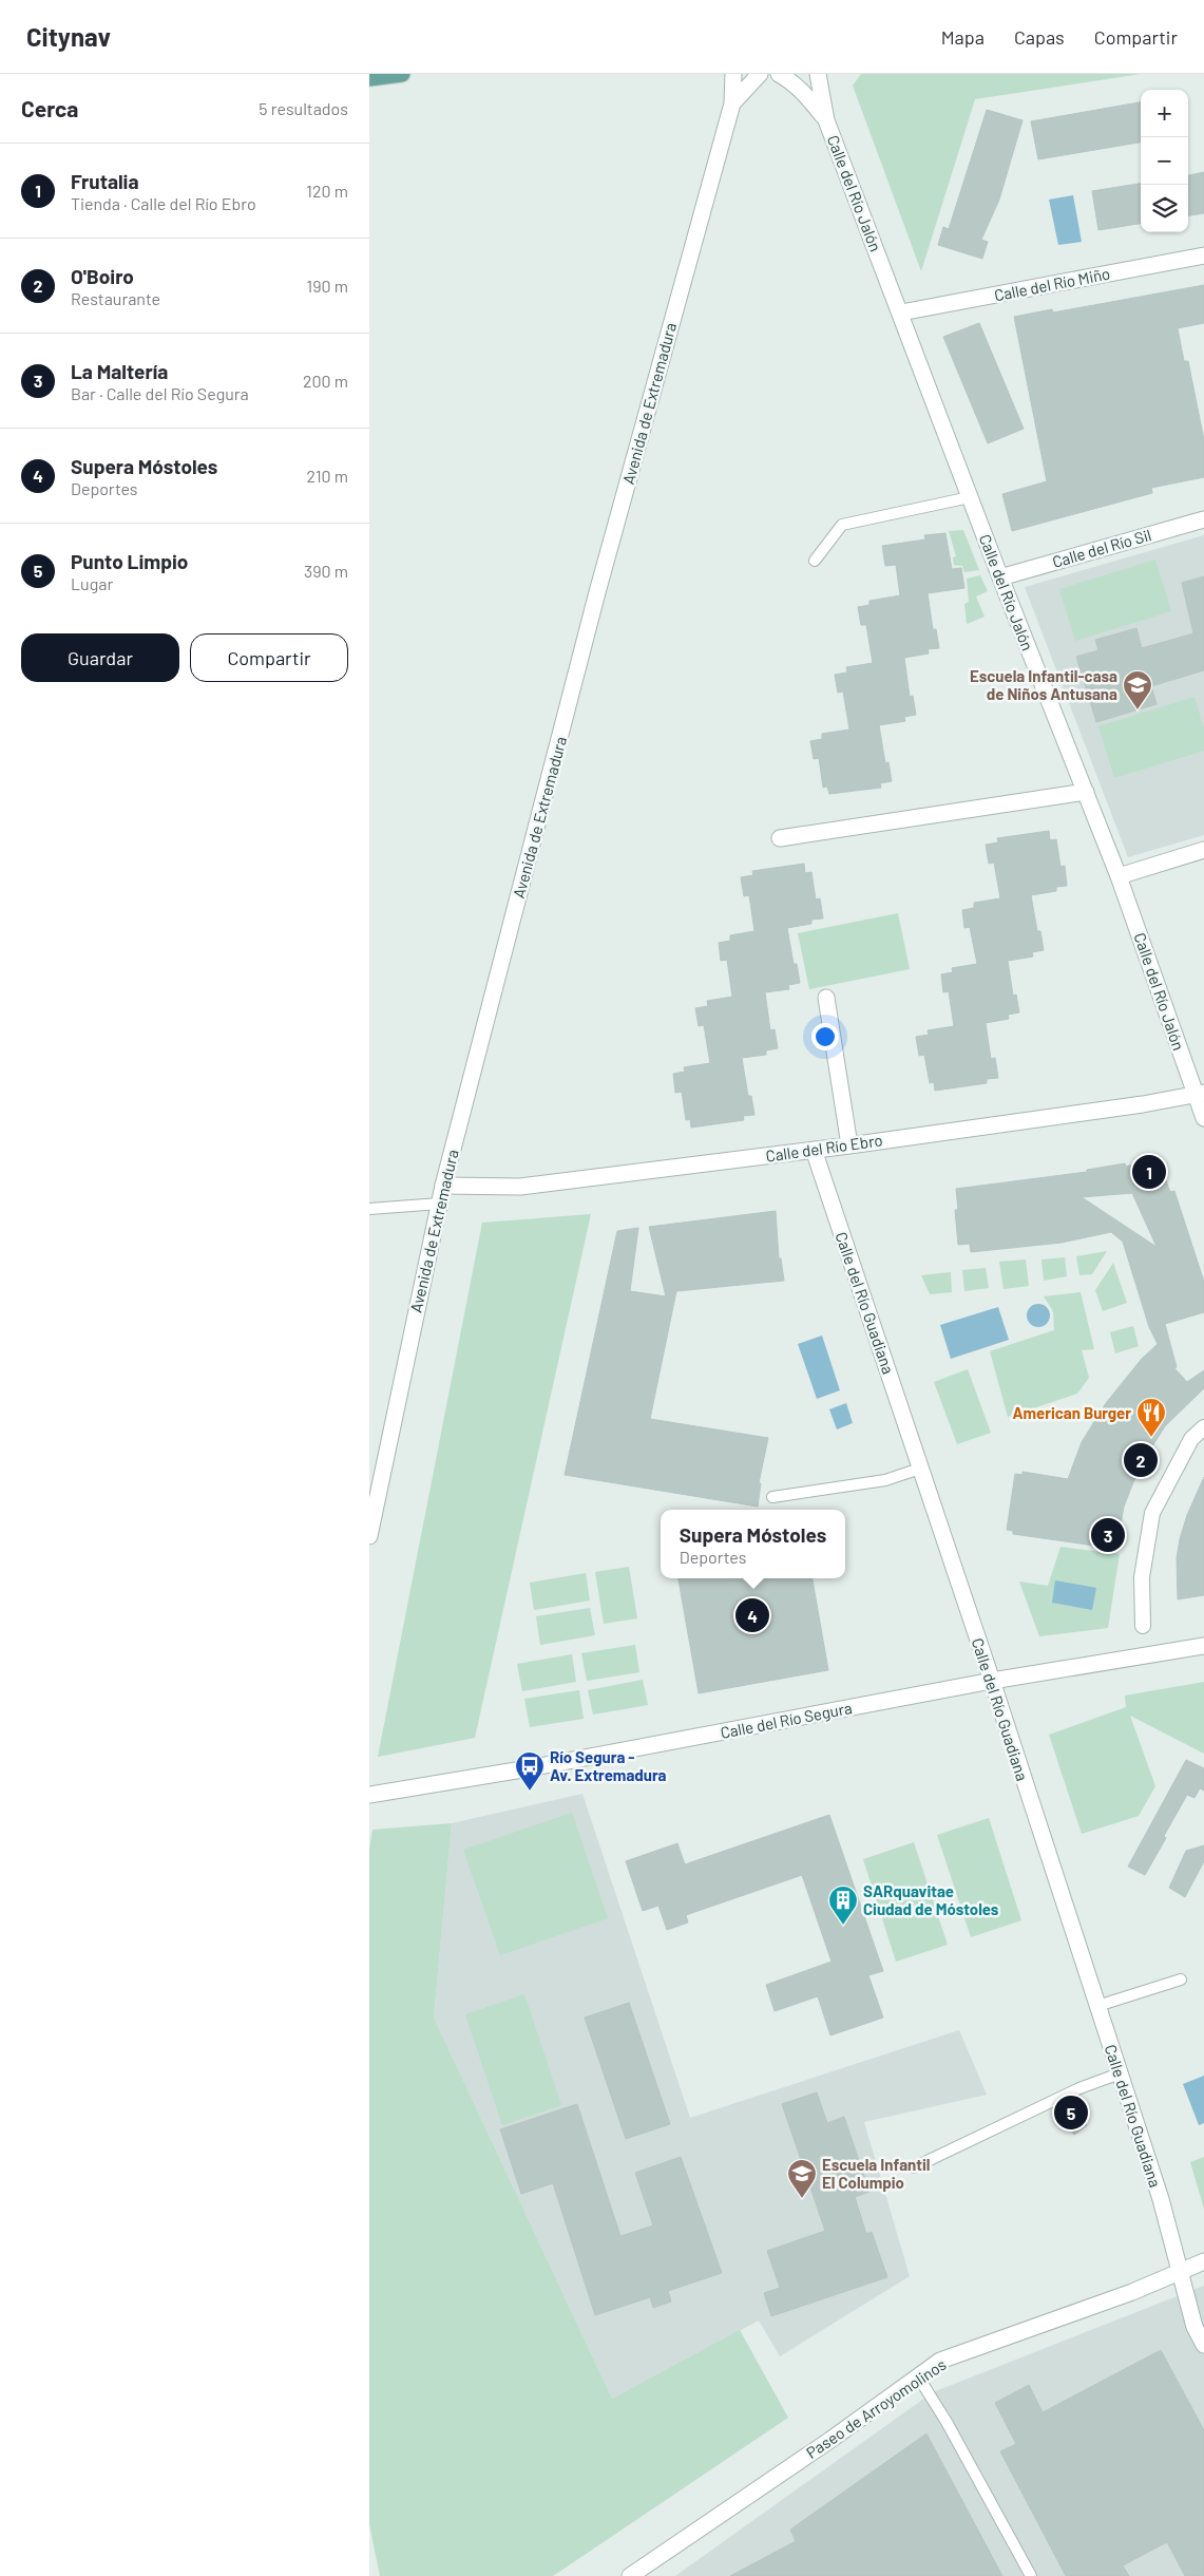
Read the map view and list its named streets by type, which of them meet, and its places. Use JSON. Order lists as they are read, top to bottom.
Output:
{
  "streets": {
    "street": [
      "Calle del Río Jalón",
      "Calle del Río Miño",
      "Avenida de Extremadura",
      "Calle del Río Sil",
      "Calle del Río Ebro",
      "Calle del Río Guadiana",
      "Calle del Río Segura",
      "Paseo de Arroyomolinos"
    ]
  },
  "crossings": [
    ["Calle del Río Jalón", "Calle del Río Miño"],
    ["Calle del Río Jalón", "Calle del Río Sil"],
    ["Calle del Río Jalón", "Calle del Río Ebro"],
    ["Avenida de Extremadura", "Calle del Río Ebro"],
    ["Calle del Río Ebro", "Calle del Río Guadiana"],
    ["Calle del Río Guadiana", "Calle del Río Segura"],
    ["Calle del Río Guadiana", "Paseo de Arroyomolinos"]
  ],
  "places": {
    "school or university": ["Escuela Infantil-casa de Niños Antusana", "Escuela Infantil El Columpio"],
    "restaurant": ["American Burger"],
    "bus stop": ["Río Segura - Av. Extremadura"],
    "building": ["SARquavitae Ciudad de Móstoles"]
  },
  "page": {
    "header": "Citynav",
    "nav": ["Mapa", "Capas", "Compartir"],
    "heading": ["Cerca", "5 resultados"],
    "map_buttons": ["+", "−"],
    "list": [
      {
        "mark": "1",
        "name": "Frutalia",
        "note": "Tienda · Calle del Río Ebro",
        "value": "120 m"
      },
      {
        "mark": "2",
        "name": "O'Boiro",
        "note": "Restaurante",
        "value": "190 m"
      },
      {
        "mark": "3",
        "name": "La Maltería",
        "note": "Bar · Calle del Río Segura",
        "value": "200 m"
      },
      {
        "mark": "4",
        "name": "Supera Móstoles",
        "note": "Deportes",
        "value": "210 m"
      },
      {
        "mark": "5",
        "name": "Punto Limpio",
        "note": "Lugar",
        "value": "390 m"
      }
    ],
    "buttons": ["Guardar", "Compartir"],
    "pins": [
      "1",
      "2",
      "3",
      "4",
      "5"
    ],
    "popup": ["Supera Móstoles", "Deportes"]
  }
}
